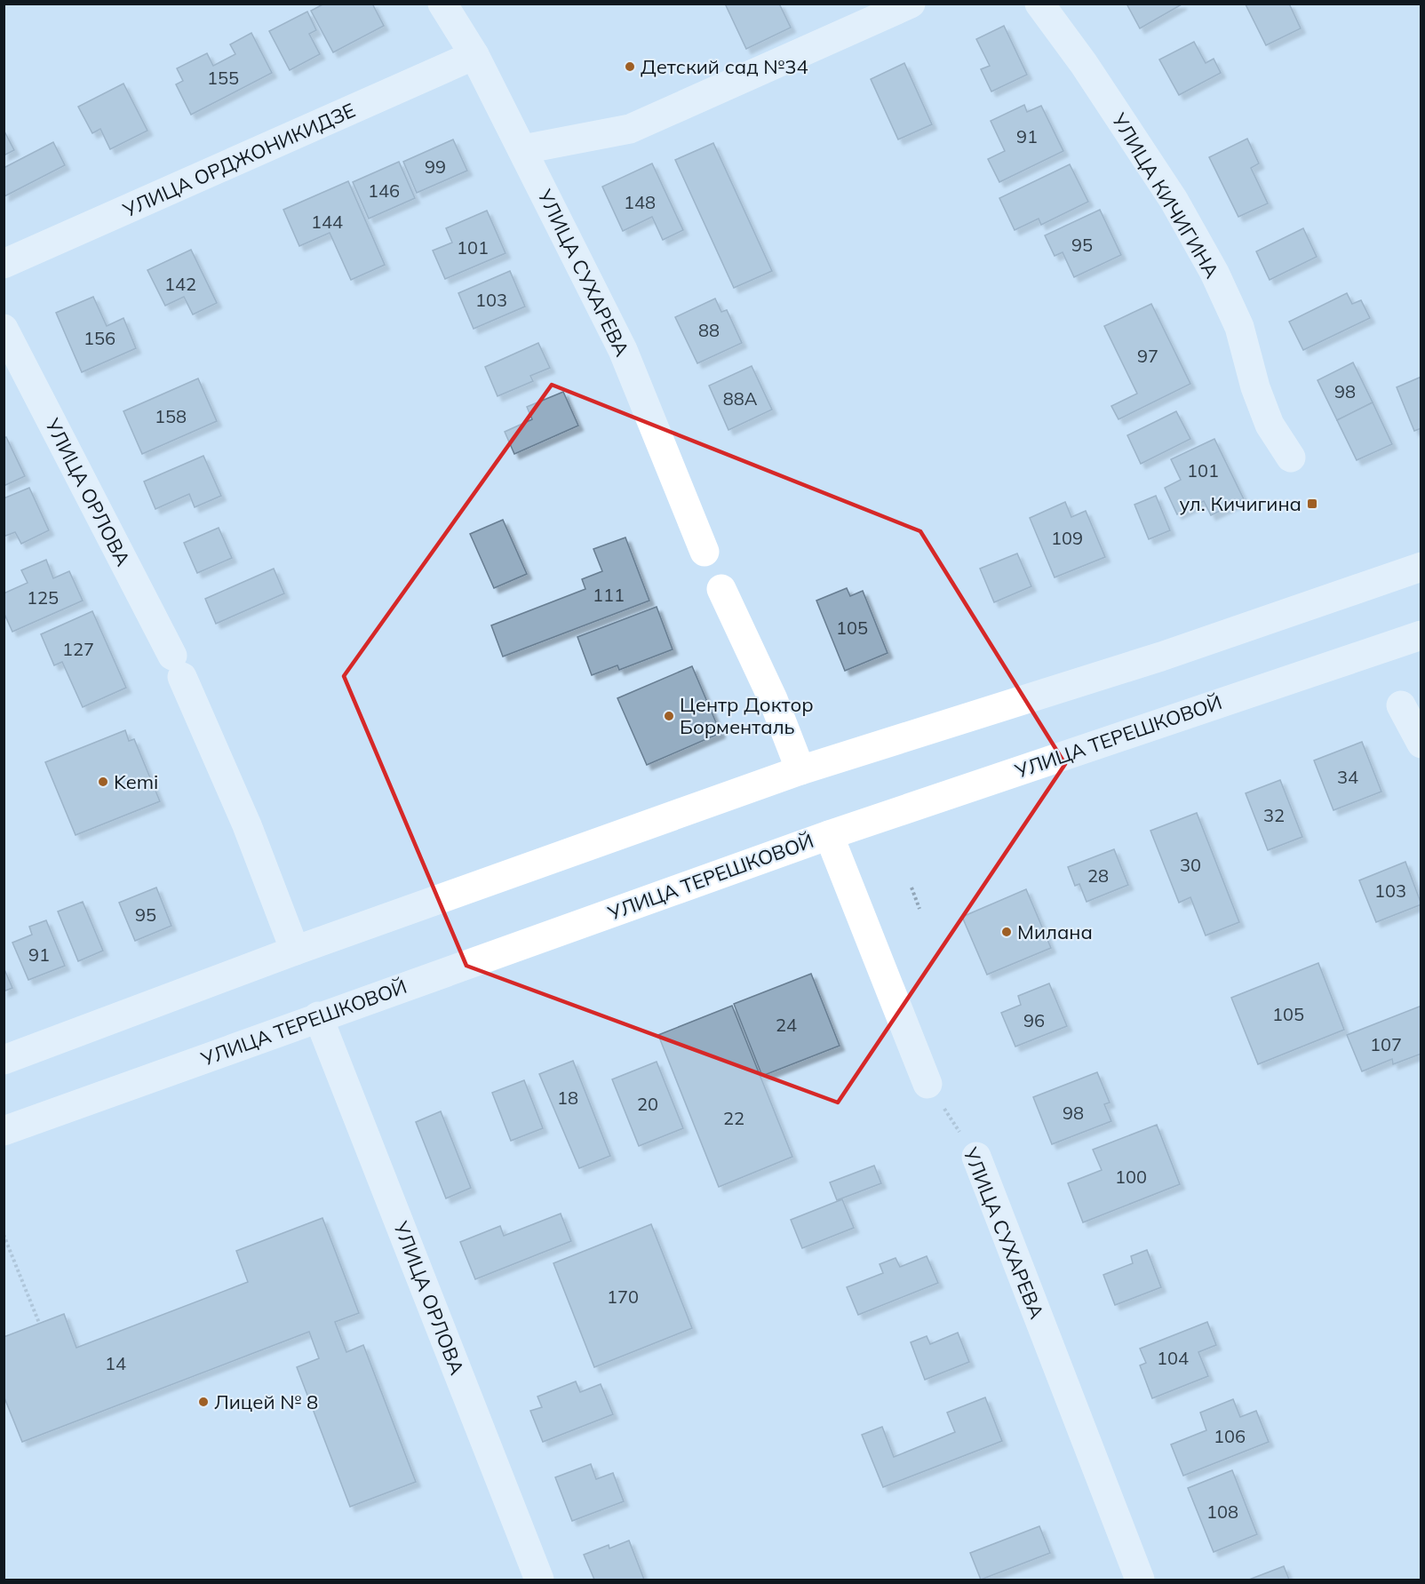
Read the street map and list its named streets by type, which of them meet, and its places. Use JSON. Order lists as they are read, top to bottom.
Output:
{
  "streets": {
    "street": [
      "УЛИЦА ОРДЖОНИКИДЗЕ",
      "УЛИЦА КИЧИГИНА",
      "УЛИЦА СУХАРЕВА",
      "УЛИЦА ОРЛОВА",
      "УЛИЦА ТЕРЕШКОВОЙ"
    ]
  },
  "crossings": [
    ["УЛИЦА ОРДЖОНИКИДЗЕ", "УЛИЦА СУХАРЕВА"],
    ["УЛИЦА ОРЛОВА", "УЛИЦА ТЕРЕШКОВОЙ"]
  ],
  "places": {
    "other": [
      "Детский сад №34",
      "Центр Доктор Борменталь",
      "Kemi",
      "Милана",
      "Лицей № 8"
    ],
    "transit": ["ул. Кичигина"]
  },
  "house_numbers": [
    "155",
    "91",
    "99",
    "146",
    "148",
    "144",
    "95",
    "101",
    "142",
    "103",
    "88",
    "156",
    "97",
    "98",
    "88А",
    "158",
    "101",
    "109",
    "111",
    "125",
    "105",
    "127",
    "34",
    "32",
    "30",
    "28",
    "103",
    "95",
    "91",
    "105",
    "96",
    "24",
    "107",
    "18",
    "20",
    "98",
    "22",
    "100",
    "170",
    "104",
    "14",
    "106",
    "108"
  ]
}
